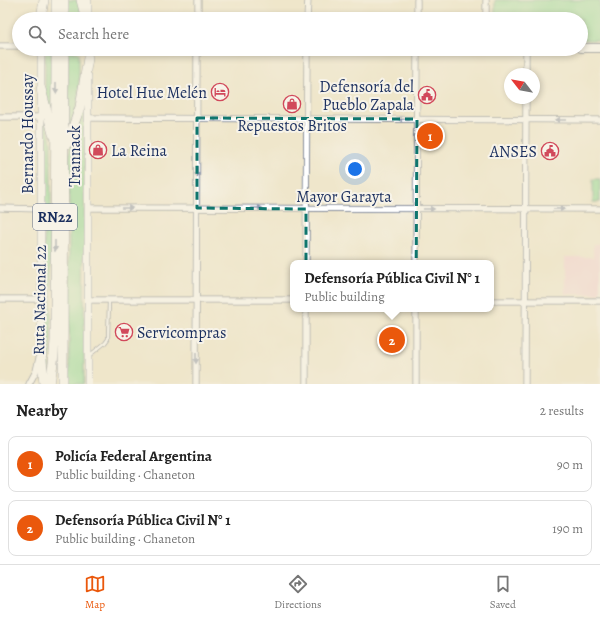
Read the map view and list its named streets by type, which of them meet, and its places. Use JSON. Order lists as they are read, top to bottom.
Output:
{
  "streets": {
    "main road": ["RN22", "Ruta Nacional 22"],
    "street": ["Bernardo Houssay", "Trannack", "Mayor Garayta"]
  },
  "crossings": [
    ["Trannack", "Mayor Garayta"]
  ],
  "one_way": ["Mayor Garayta"],
  "places": {
    "hotel": ["Hotel Hue Melén"],
    "public building": ["Defensoría del Pueblo Zapala", "ANSES"],
    "shop": ["Repuestos Britos", "La Reina"],
    "supermarket": ["Servicompras"]
  },
  "north": "top left",
  "page": {
    "search": "Search here",
    "pins": ["1", "2"],
    "popup": ["Defensoría Pública Civil N° 1", "Public building"],
    "heading": ["Nearby", "2 results"],
    "list": [
      {
        "mark": "1",
        "name": "Policía Federal Argentina",
        "note": "Public building · Chaneton",
        "value": "90 m"
      },
      {
        "mark": "2",
        "name": "Defensoría Pública Civil N° 1",
        "note": "Public building · Chaneton",
        "value": "190 m"
      }
    ],
    "nav": ["Map", "Directions", "Saved"]
  }
}
